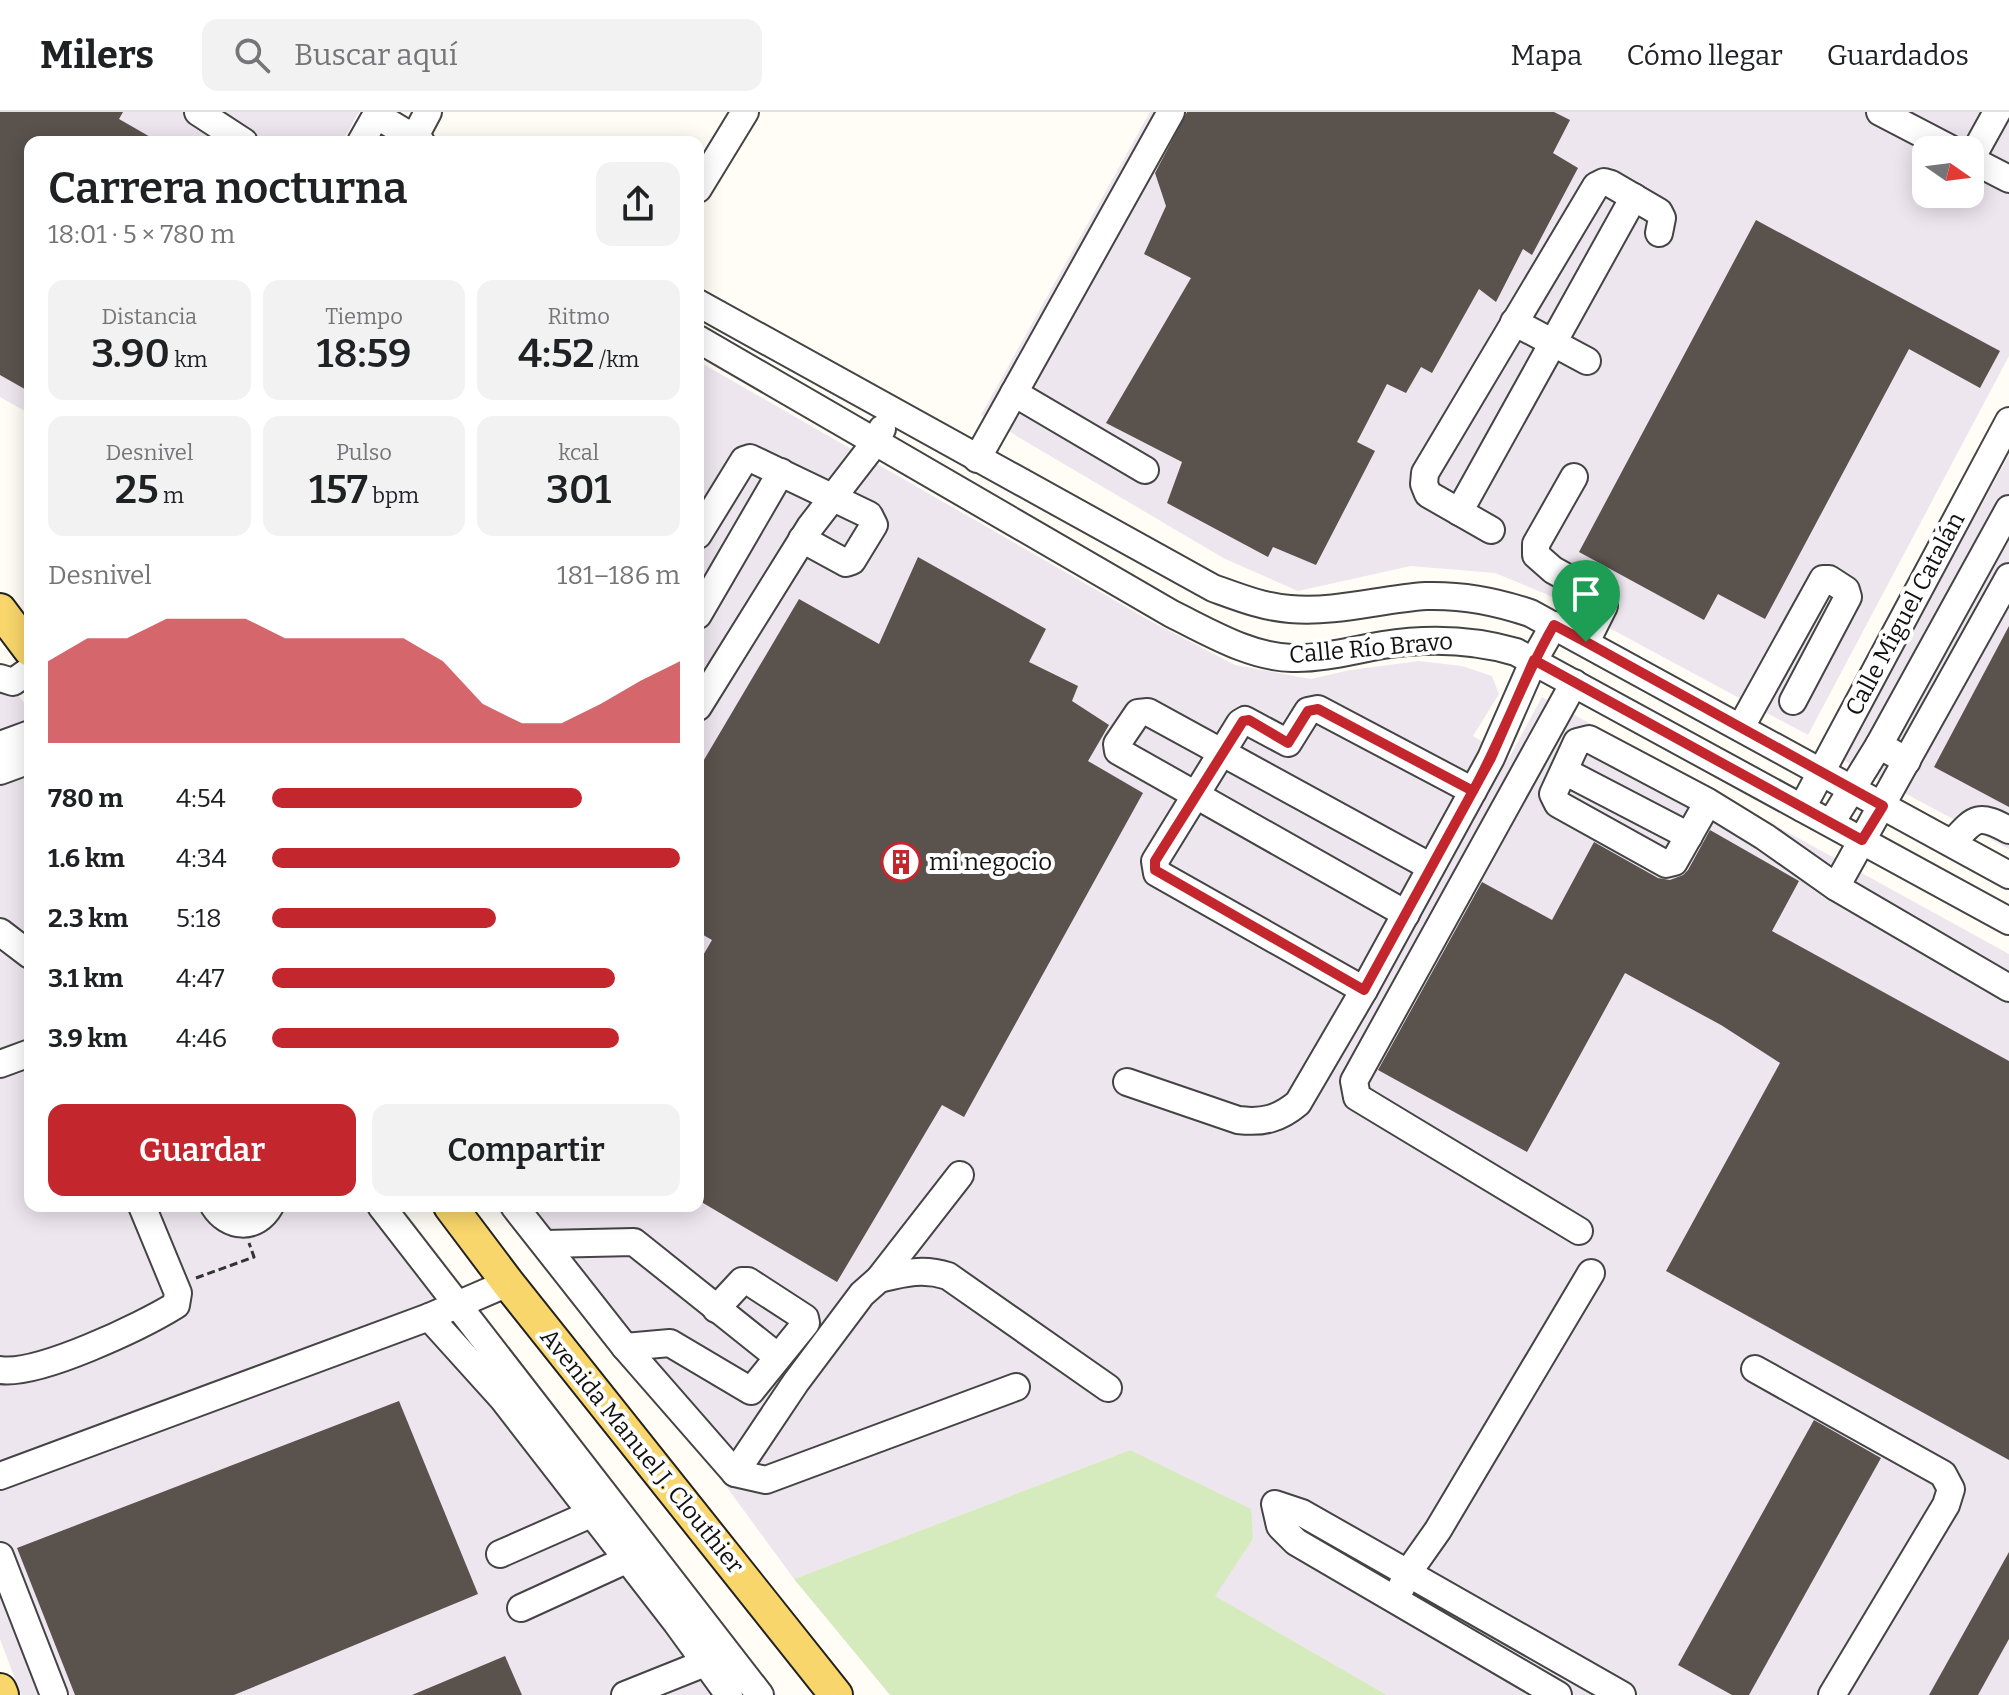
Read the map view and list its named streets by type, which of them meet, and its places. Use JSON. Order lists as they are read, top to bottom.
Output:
{
  "streets": {
    "main road": ["Avenida Manuel J. Clouthier"],
    "street": ["Calle Miguel Catalán", "Calle Río Bravo"]
  },
  "crossings": [
    ["Calle Miguel Catalán", "Calle Río Bravo"]
  ],
  "places": {
    "building": ["mi negocio"]
  },
  "north": "right",
  "page": {
    "header": "Milers",
    "search": "Buscar aquí",
    "nav": ["Mapa", "Cómo llegar", "Guardados"],
    "heading": ["Carrera nocturna", "18:01 · 5 × 780 m"],
    "stats": [
      ["Distancia", "3.90 km"],
      ["Tiempo", "18:59"],
      ["Ritmo", "4:52 /km"],
      ["Desnivel", "25 m"],
      ["Pulso", "157 bpm"],
      ["kcal", "301"]
    ],
    "chart": ["Desnivel", "181–186 m"],
    "list": [
      {
        "name": "780 m",
        "note": "4:54"
      },
      {
        "name": "1.6 km",
        "note": "4:34"
      },
      {
        "name": "2.3 km",
        "note": "5:18"
      },
      {
        "name": "3.1 km",
        "note": "4:47"
      },
      {
        "name": "3.9 km",
        "note": "4:46"
      }
    ],
    "buttons": ["Guardar", "Compartir"]
  }
}
